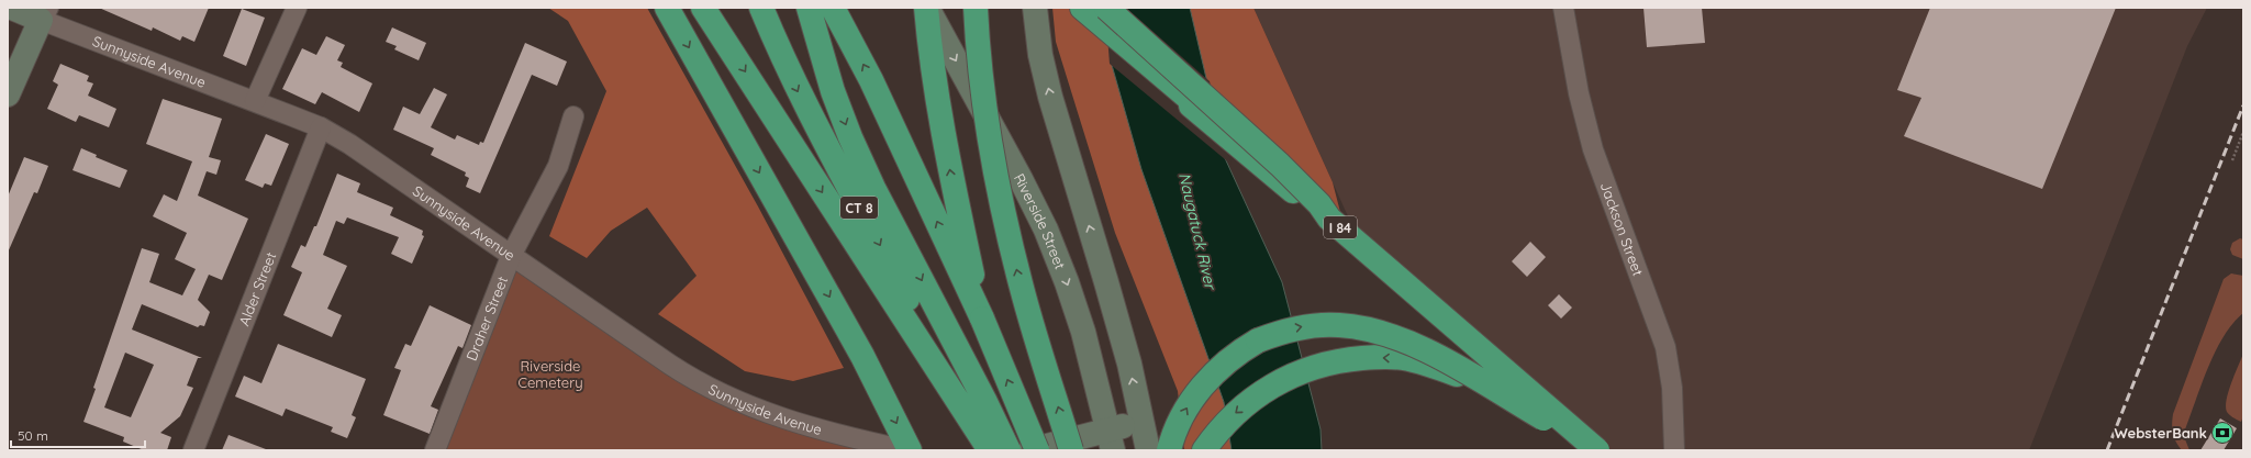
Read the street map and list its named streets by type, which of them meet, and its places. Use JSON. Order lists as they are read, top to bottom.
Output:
{
  "streets": {
    "highway": ["CT 8", "I 84"],
    "street": [
      "Sunnyside Avenue",
      "Riverside Street",
      "Jackson Street",
      "Alder Street",
      "Draher Street"
    ]
  },
  "crossings": [
    ["Sunnyside Avenue", "Alder Street"],
    ["Sunnyside Avenue", "Draher Street"]
  ],
  "water": ["Naugatuck River"],
  "parks": ["Riverside Cemetery"],
  "places": {
    "bank": ["WebsterBank"]
  },
  "scale_bar": "50 m"
}
